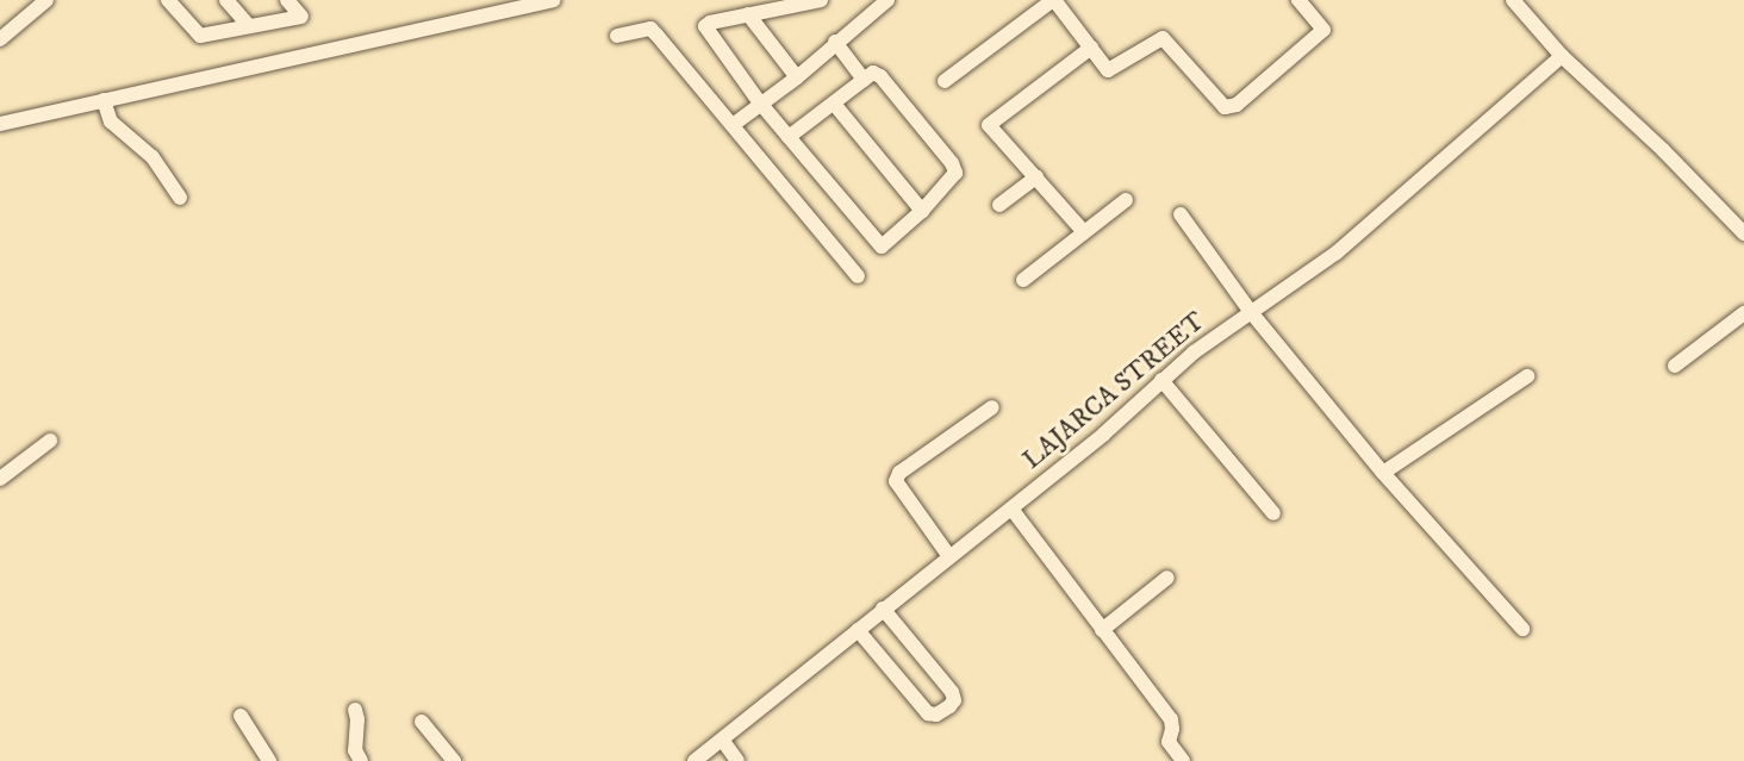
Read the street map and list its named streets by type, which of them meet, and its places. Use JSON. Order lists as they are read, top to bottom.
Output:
{
  "streets": {
    "street": ["LAJARCA STREET"]
  }
}
